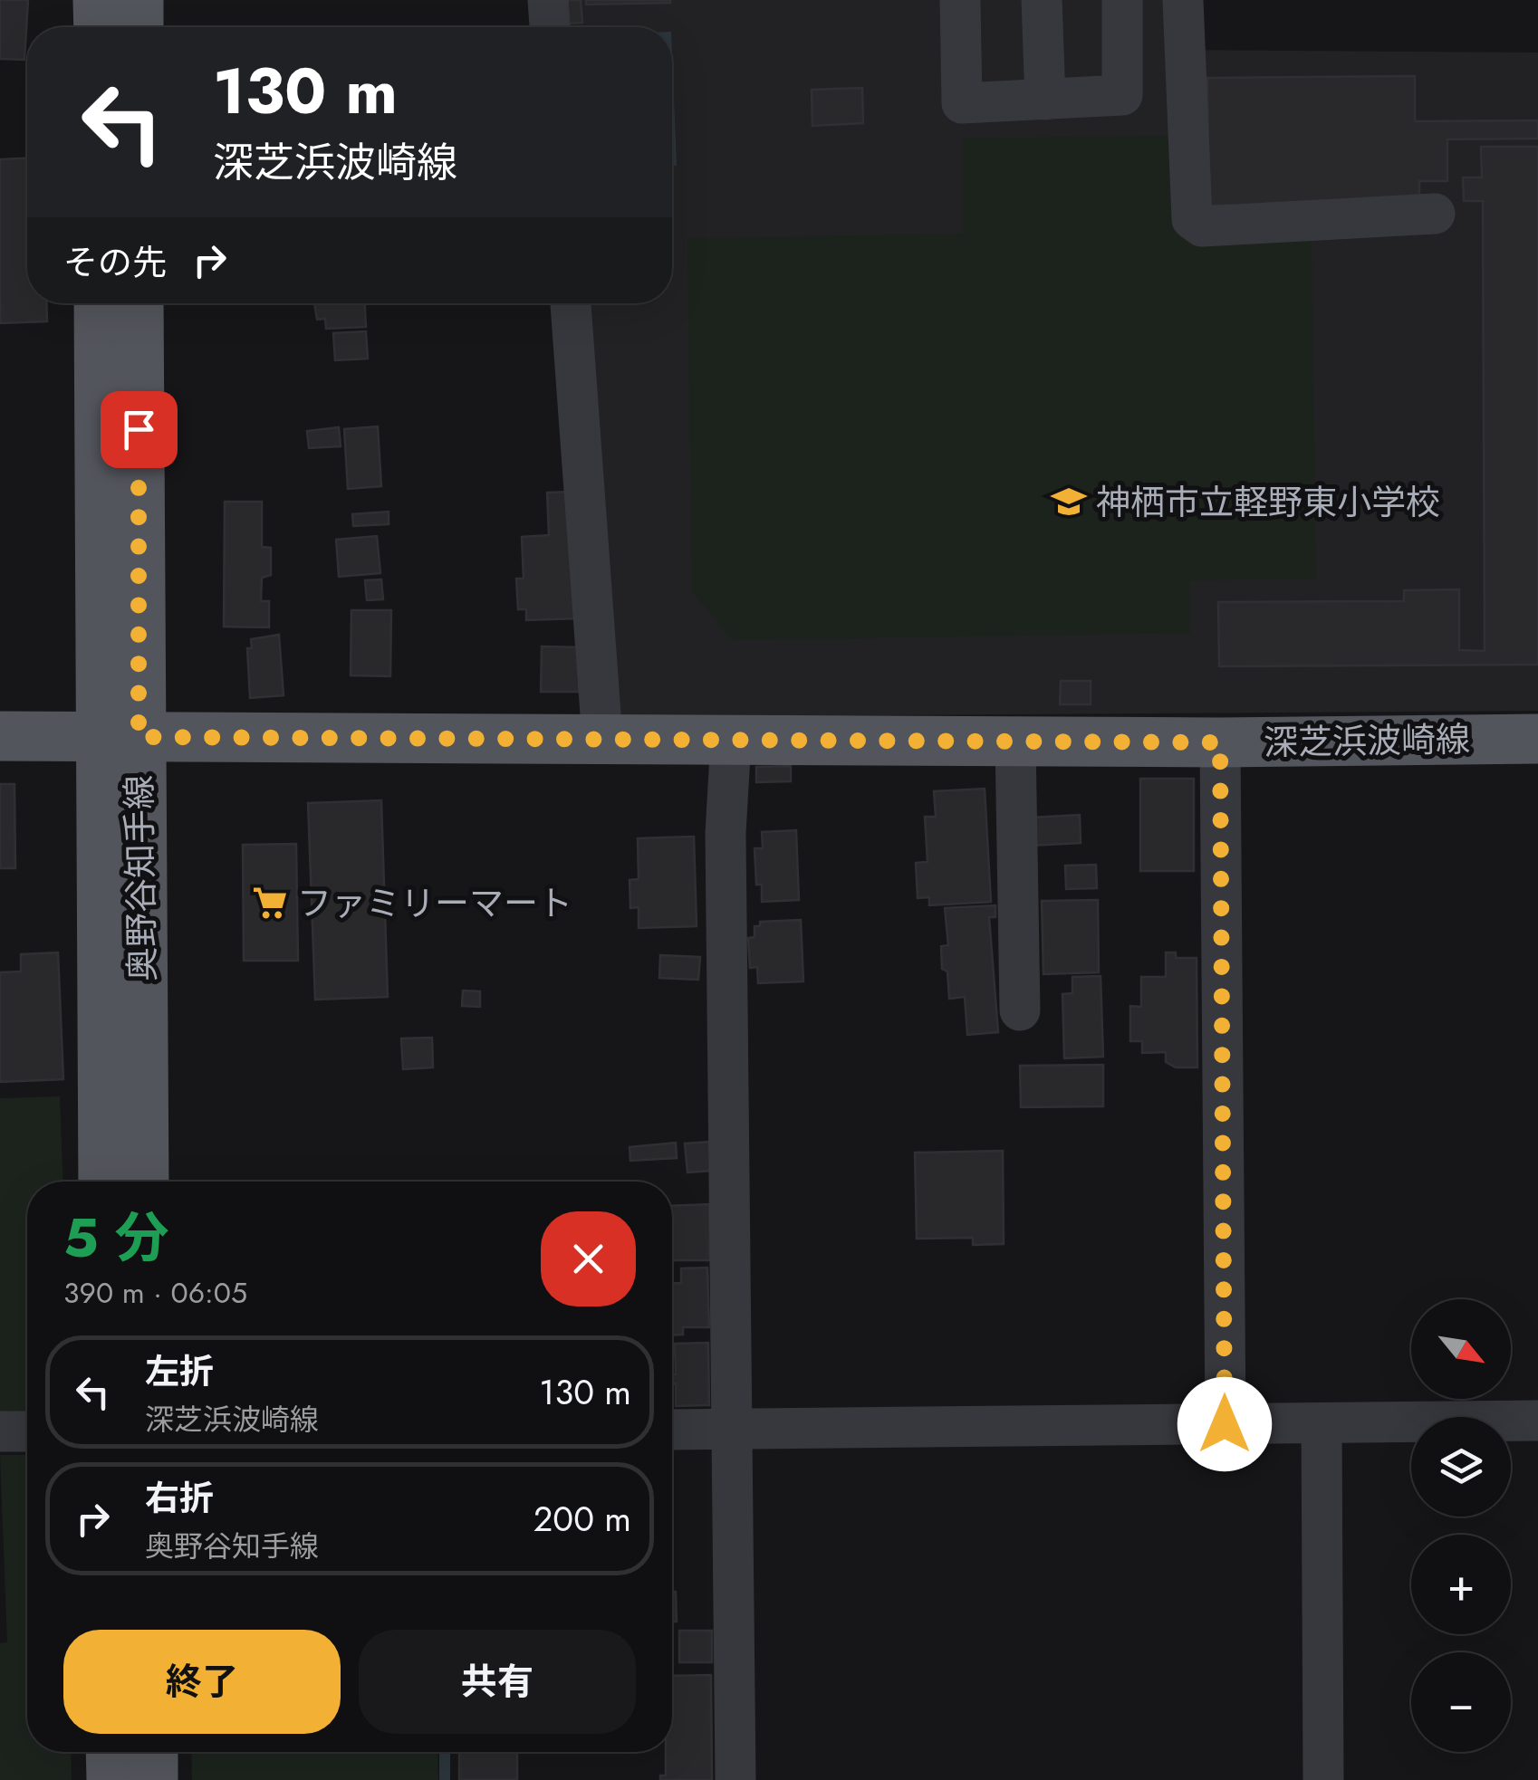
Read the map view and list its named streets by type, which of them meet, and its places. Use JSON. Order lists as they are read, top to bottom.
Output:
{
  "streets": {
    "main road": ["深芝浜波崎線", "奥野谷知手線"]
  },
  "crossings": [
    ["深芝浜波崎線", "奥野谷知手線"]
  ],
  "places": {
    "school or university": ["神栖市立軽野東小学校"],
    "supermarket": ["ファミリーマート"]
  },
  "north": "bottom right",
  "page": {
    "turn": ["130 m", "深芝浜波崎線"],
    "then": "その先",
    "heading": ["5 分", "390 m · 06:05"],
    "map_buttons": ["+", "−"],
    "list": [
      {
        "name": "左折",
        "note": "深芝浜波崎線",
        "value": "130 m"
      },
      {
        "name": "右折",
        "note": "奥野谷知手線",
        "value": "200 m"
      }
    ],
    "buttons": ["終了", "共有"]
  }
}
